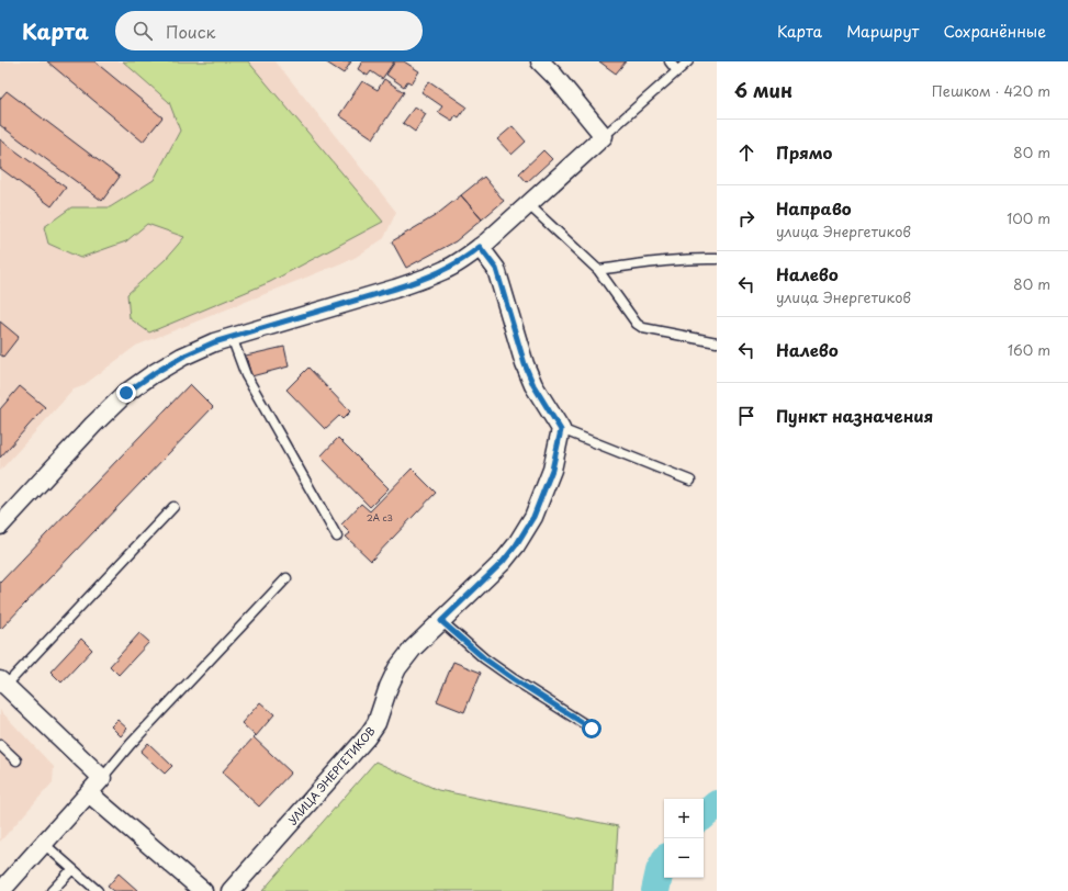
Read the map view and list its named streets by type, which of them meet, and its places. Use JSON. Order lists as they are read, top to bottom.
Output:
{
  "streets": {
    "street": ["УЛИЦА ЭНЕРГЕТИКОВ"]
  },
  "house_numbers": ["2А с3"],
  "page": {
    "header": "Карта",
    "search": "Поиск",
    "nav": ["Карта", "Маршрут", "Сохранённые"],
    "heading": ["6 мин", "Пешком · 420 m"],
    "list": [
      ["Прямо", "80 m"],
      ["Направо", "улица Энергетиков", "100 m"],
      ["Налево", "улица Энергетиков", "80 m"],
      ["Налево", "160 m"],
      "Пункт назначения"
    ],
    "map_buttons": ["+", "−"]
  }
}
